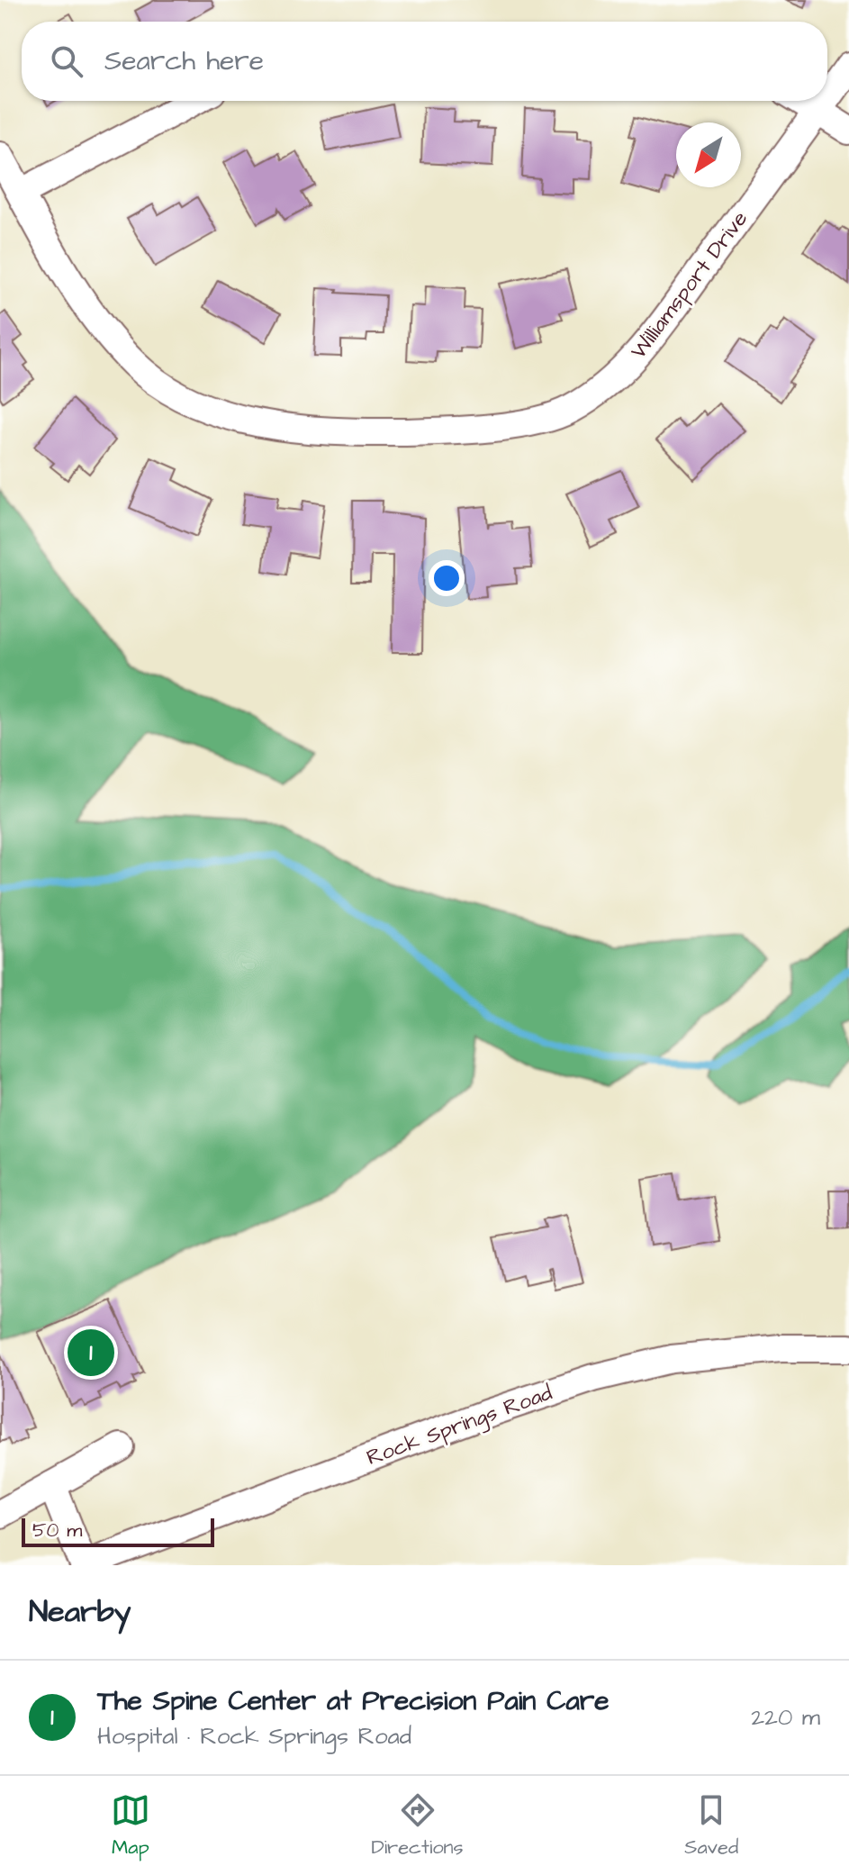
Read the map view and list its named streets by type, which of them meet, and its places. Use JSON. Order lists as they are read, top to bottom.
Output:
{
  "streets": {
    "street": ["Williamsport Drive", "Rock Springs Road"]
  },
  "scale_bar": "50 m",
  "north": "bottom left",
  "page": {
    "search": "Search here",
    "pins": "1",
    "scale": "50 m",
    "heading": "Nearby",
    "list": [
      {
        "mark": "1",
        "name": "The Spine Center at Precision Pain Care",
        "note": "Hospital · Rock Springs Road",
        "value": "220 m"
      }
    ],
    "nav": ["Map", "Directions", "Saved"]
  }
}
